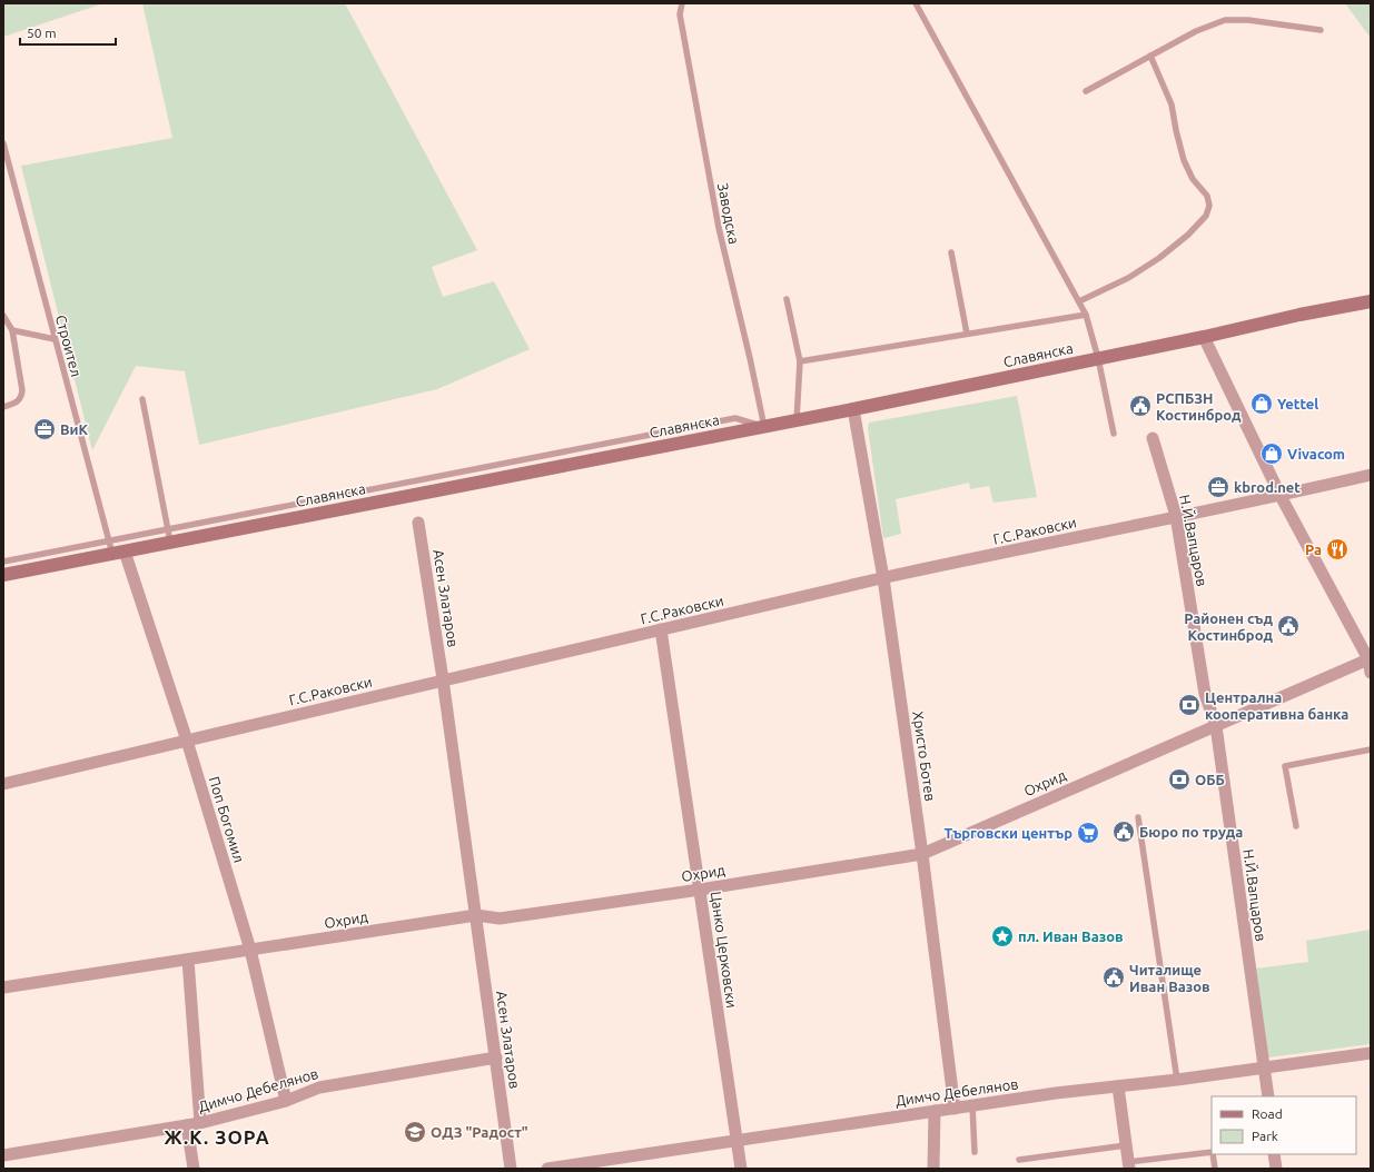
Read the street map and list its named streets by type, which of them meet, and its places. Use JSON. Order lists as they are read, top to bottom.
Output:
{
  "streets": {
    "street": [
      "Славянска",
      "Г.С.Раковски",
      "Н.Й.Вапцаров",
      "Асен Златаров",
      "Христо Ботев",
      "Охрид",
      "Поп Богомил",
      "Цанко Церковски",
      "Димчо Дебелянов"
    ],
    "lane": ["Заводска", "Строител"]
  },
  "crossings": [
    ["Заводска", "Славянска"],
    ["Строител", "Славянска"],
    ["Строител", "Поп Богомил"],
    ["Славянска", "Христо Ботев"],
    ["Славянска", "Поп Богомил"],
    ["Г.С.Раковски", "Н.Й.Вапцаров"],
    ["Г.С.Раковски", "Асен Златаров"],
    ["Г.С.Раковски", "Христо Ботев"],
    ["Г.С.Раковски", "Поп Богомил"],
    ["Г.С.Раковски", "Цанко Церковски"],
    ["Н.Й.Вапцаров", "Охрид"],
    ["Н.Й.Вапцаров", "Димчо Дебелянов"],
    ["Асен Златаров", "Охрид"],
    ["Асен Златаров", "Димчо Дебелянов"],
    ["Христо Ботев", "Охрид"],
    ["Христо Ботев", "Димчо Дебелянов"],
    ["Охрид", "Поп Богомил"],
    ["Охрид", "Цанко Церковски"],
    ["Поп Богомил", "Димчо Дебелянов"],
    ["Цанко Церковски", "Димчо Дебелянов"]
  ],
  "districts": ["Ж.К. ЗОРА"],
  "places": {
    "shop": ["Yettel", "Vivacom"],
    "public building": [
      "РСПБЗН Костинброд",
      "Районен съд Костинброд",
      "Бюро по труда",
      "Читалище Иван Вазов"
    ],
    "office": ["ВиК", "kbrod.net"],
    "restaurant": ["Ра"],
    "bank": ["Централна кооперативна банка", "ОББ"],
    "supermarket": ["Търговски център"],
    "place": ["пл. Иван Вазов"],
    "school or university": ["ОДЗ \"Радост\""]
  },
  "legend": ["Road", "Park"],
  "scale_bar": "50 m"
}
